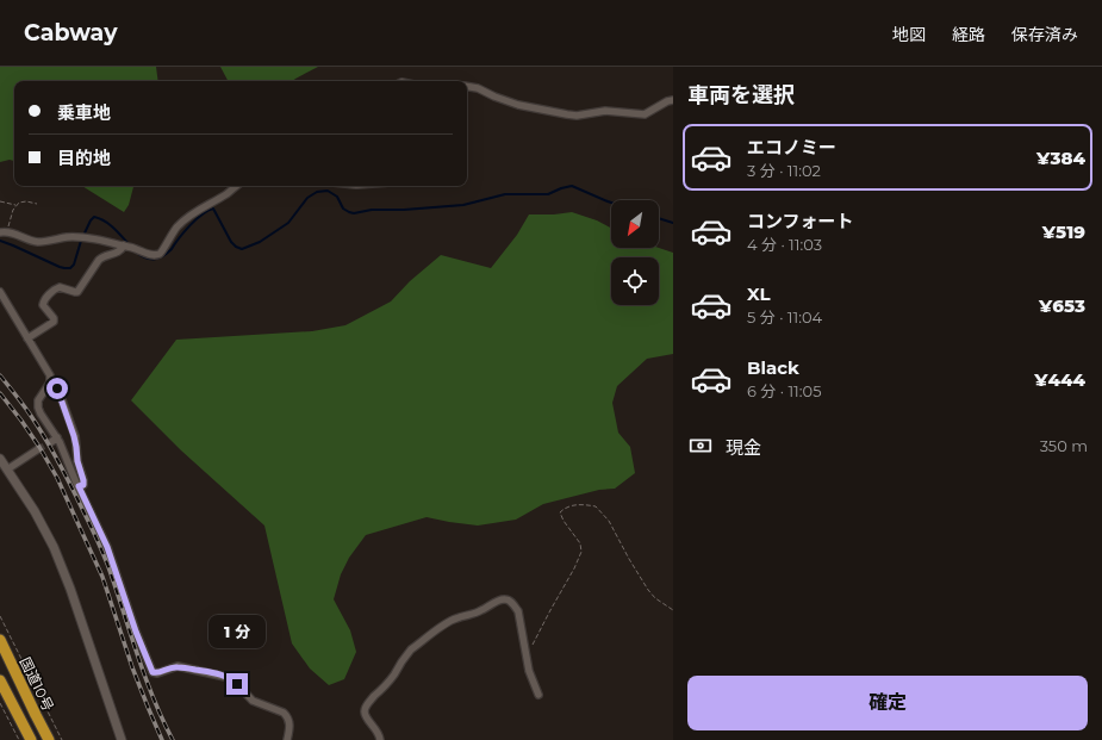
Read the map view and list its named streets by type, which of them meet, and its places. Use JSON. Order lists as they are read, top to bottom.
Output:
{
  "streets": {
    "highway": ["国道10号"]
  },
  "north": "bottom left",
  "page": {
    "header": "Cabway",
    "nav": ["地図", "経路", "保存済み"],
    "heading": "車両を選択",
    "banner": ["乗車地", "目的地"],
    "list": [
      {
        "name": "エコノミー",
        "note": "3 分 · 11:02",
        "value": "¥384"
      },
      {
        "name": "コンフォート",
        "note": "4 分 · 11:03",
        "value": "¥519"
      },
      {
        "name": "XL",
        "note": "5 分 · 11:04",
        "value": "¥653"
      },
      {
        "name": "Black",
        "note": "6 分 · 11:05",
        "value": "¥444"
      }
    ],
    "pay": ["現金", "350 m"],
    "bubble": "1 分",
    "buttons": "確定"
  }
}
